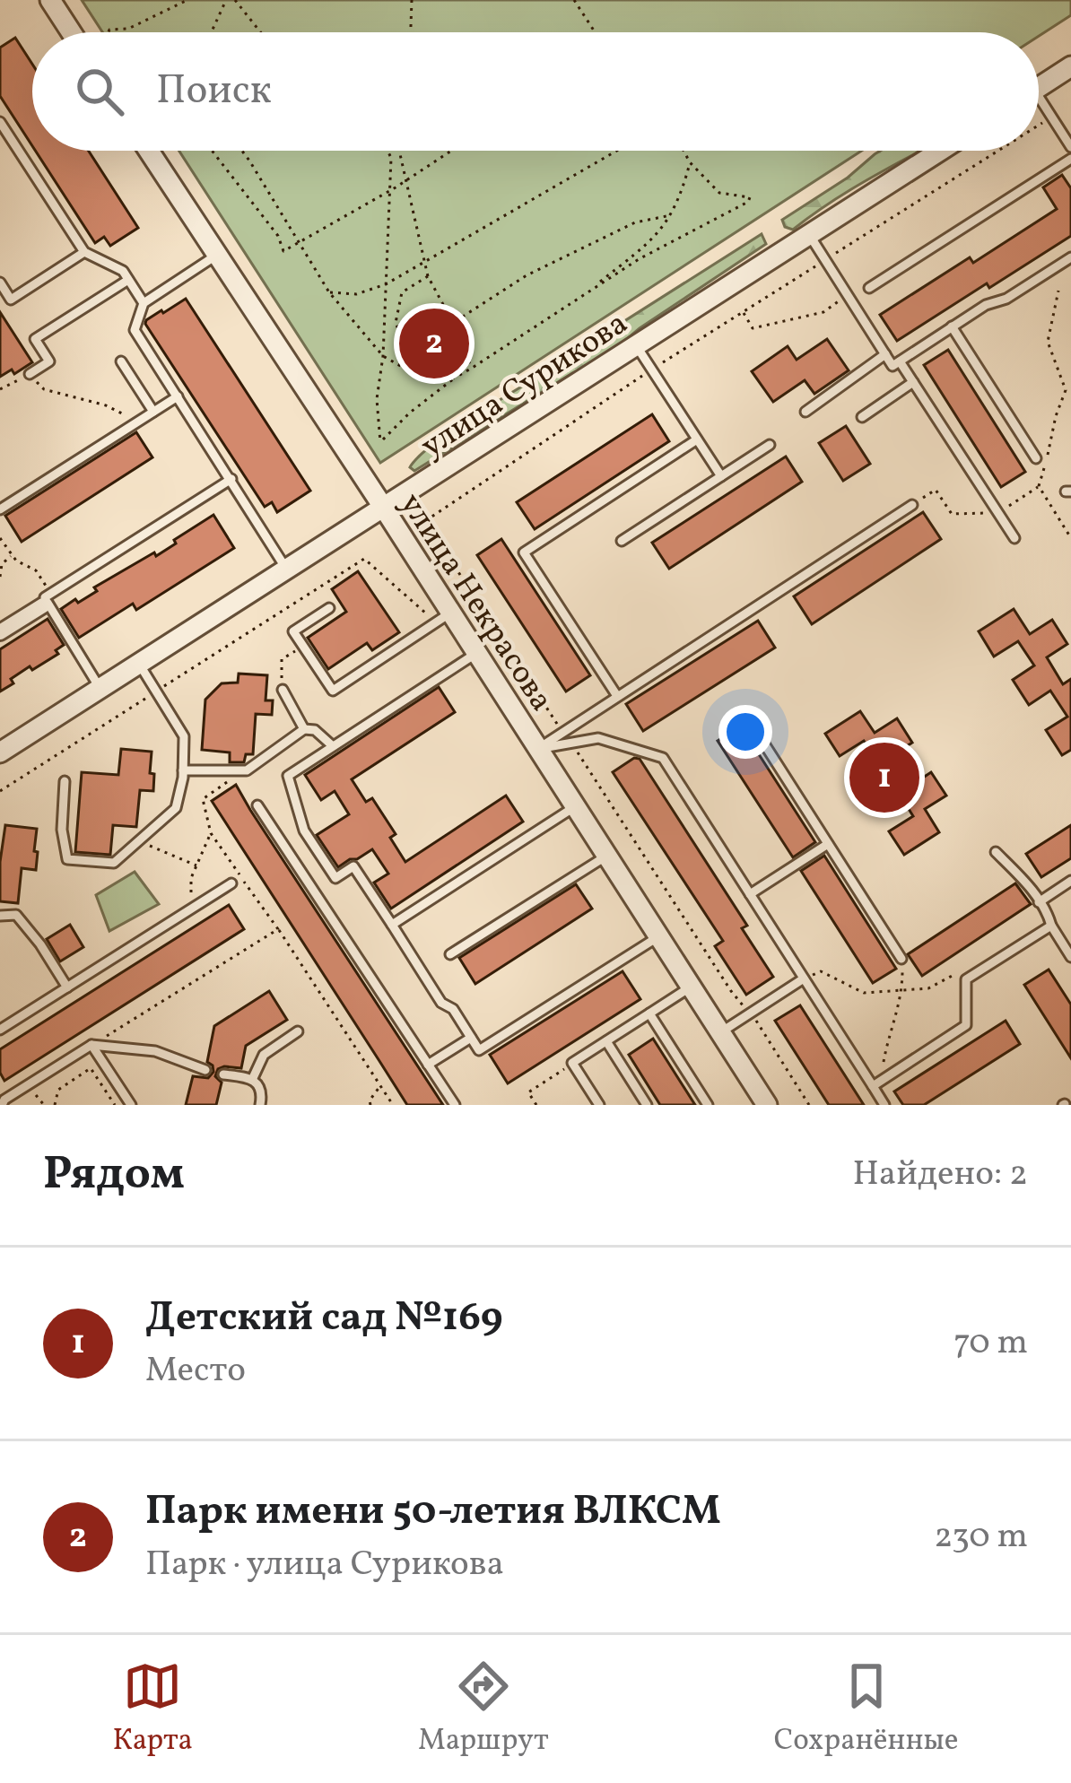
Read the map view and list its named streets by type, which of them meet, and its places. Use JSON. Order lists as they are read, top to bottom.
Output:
{
  "streets": {
    "street": ["улица Сурикова", "улица Некрасова"]
  },
  "crossings": [
    ["улица Сурикова", "улица Некрасова"]
  ],
  "page": {
    "search": "Поиск",
    "pins": ["2", "1"],
    "heading": ["Рядом", "Найдено: 2"],
    "list": [
      {
        "mark": "1",
        "name": "Детский сад №169",
        "note": "Место",
        "value": "70 m"
      },
      {
        "mark": "2",
        "name": "Парк имени 50-летия ВЛКСМ",
        "note": "Парк · улица Сурикова",
        "value": "230 m"
      }
    ],
    "nav": ["Карта", "Маршрут", "Сохранённые"]
  }
}
